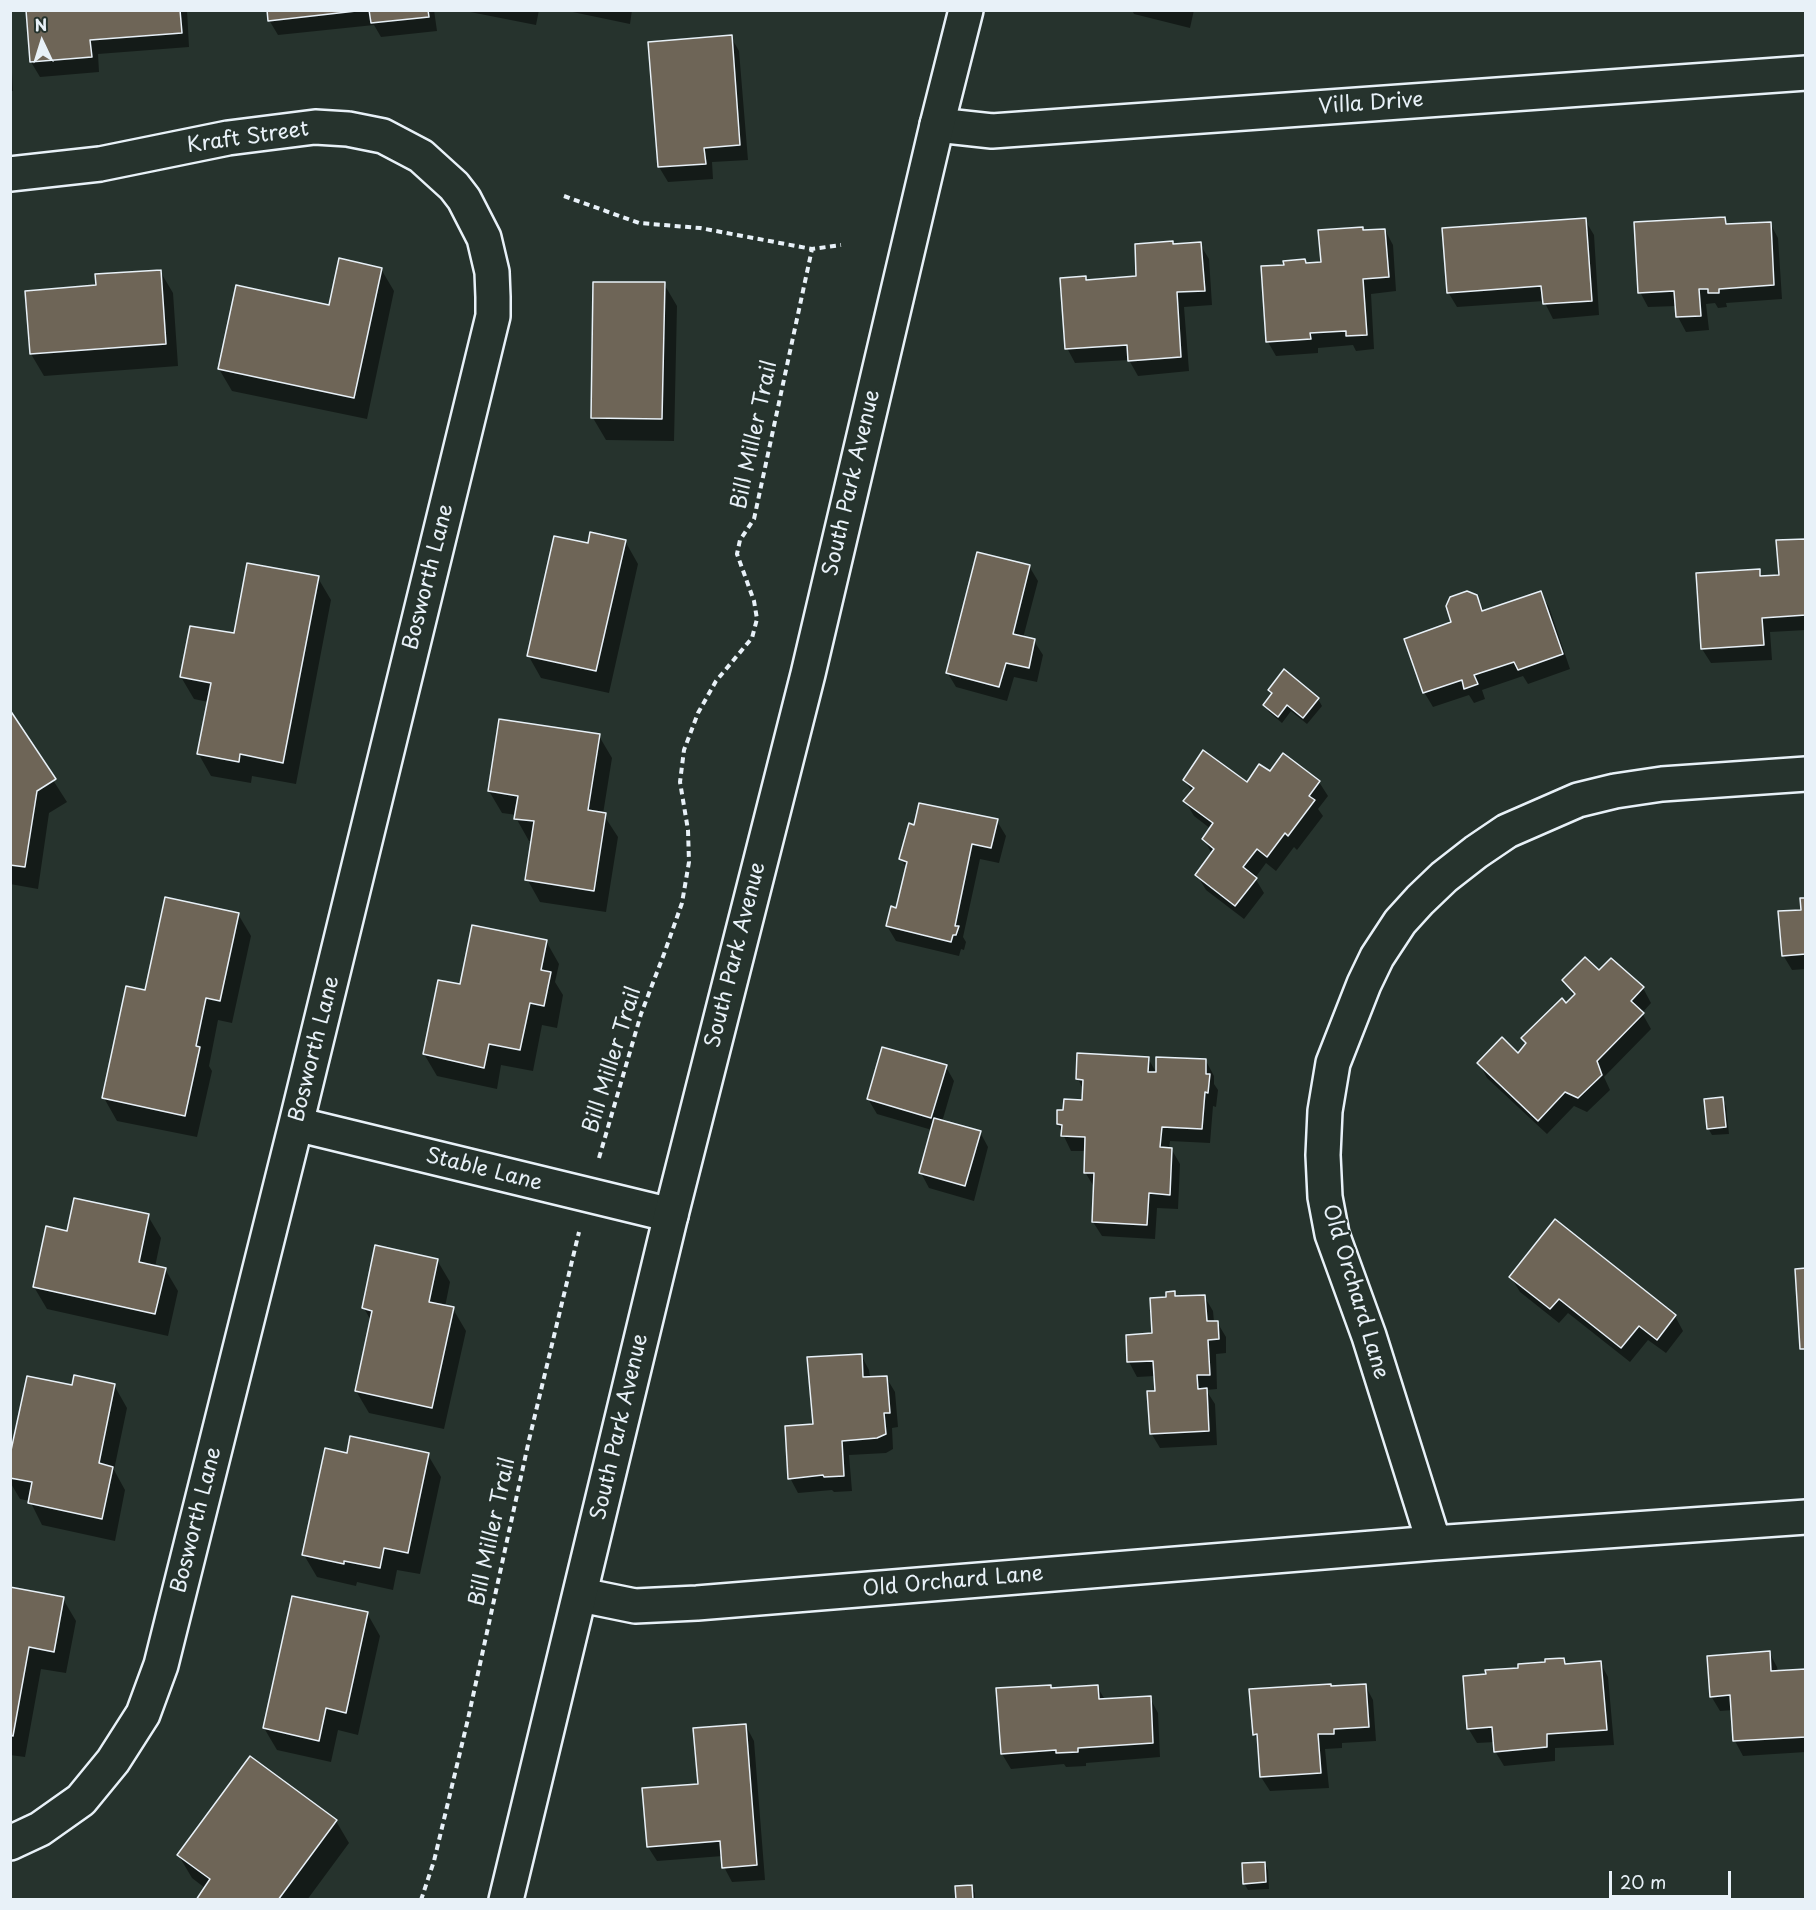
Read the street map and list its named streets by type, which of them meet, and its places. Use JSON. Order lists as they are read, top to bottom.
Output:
{
  "streets": {
    "street": [
      "Villa Drive",
      "Kraft Street",
      "South Park Avenue",
      "Bosworth Lane",
      "Stable Lane",
      "Old Orchard Lane"
    ],
    "path": ["Bill Miller Trail"]
  },
  "crossings": [
    ["Villa Drive", "South Park Avenue"],
    ["Kraft Street", "Bosworth Lane"],
    ["Bill Miller Trail", "Stable Lane"],
    ["South Park Avenue", "Stable Lane"],
    ["South Park Avenue", "Old Orchard Lane"],
    ["Bosworth Lane", "Stable Lane"]
  ],
  "scale_bar": "20 m",
  "north": "top"
}
